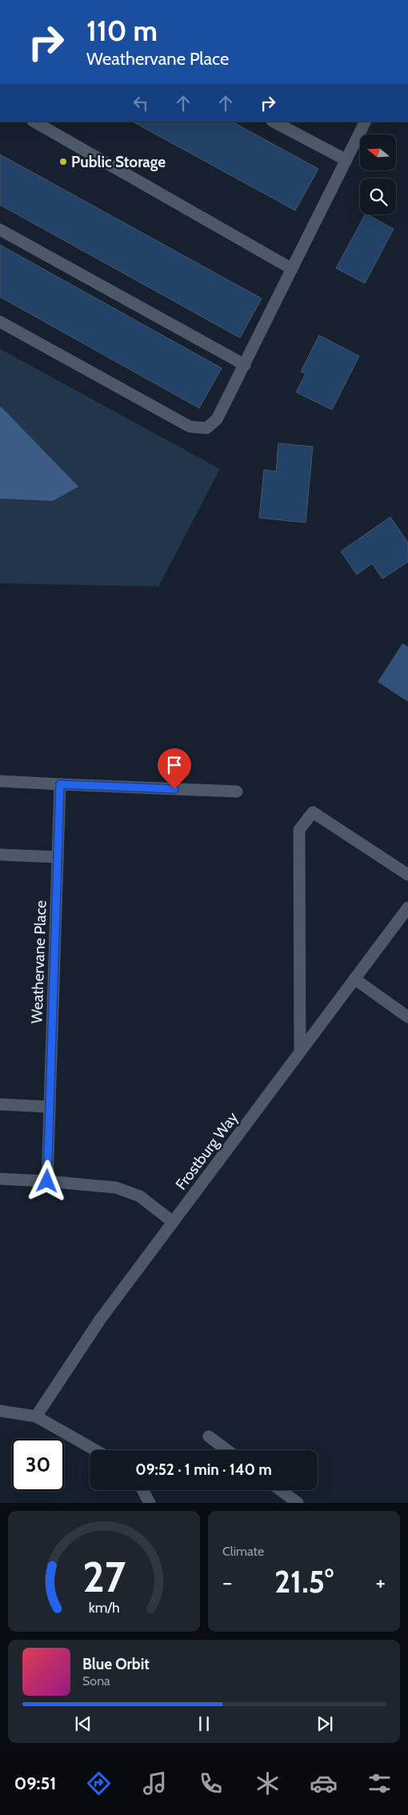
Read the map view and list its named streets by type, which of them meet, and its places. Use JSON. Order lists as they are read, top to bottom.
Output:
{
  "streets": {
    "street": ["Weathervane Place", "Frostburg Way"]
  },
  "places": ["Public Storage"],
  "north": "left",
  "page": {
    "turn": ["110 m", "Weathervane Place"],
    "limit": "30",
    "trip": "09:52 · 1 min · 140 m",
    "tile": "Climate",
    "heat": ["−", "21.5°", "+"],
    "song": ["Blue Orbit", "Sona"],
    "tabs": "09:51",
    "gauge": ["27", "km/h"]
  }
}
